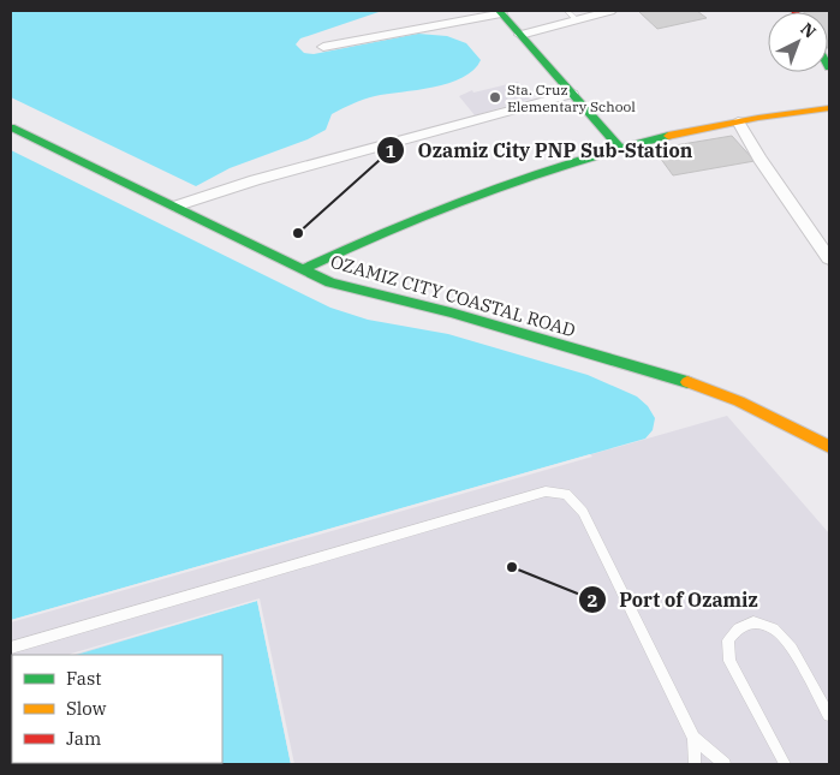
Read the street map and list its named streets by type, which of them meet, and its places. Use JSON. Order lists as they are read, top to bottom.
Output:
{
  "streets": {
    "street": ["OZAMIZ CITY COASTAL ROAD"]
  },
  "places": ["Sta. Cruz Elementary School", "Ozamiz City PNP Sub-Station", "Port of Ozamiz"],
  "legend": ["Fast", "Slow", "Jam"],
  "north": "top right"
}
